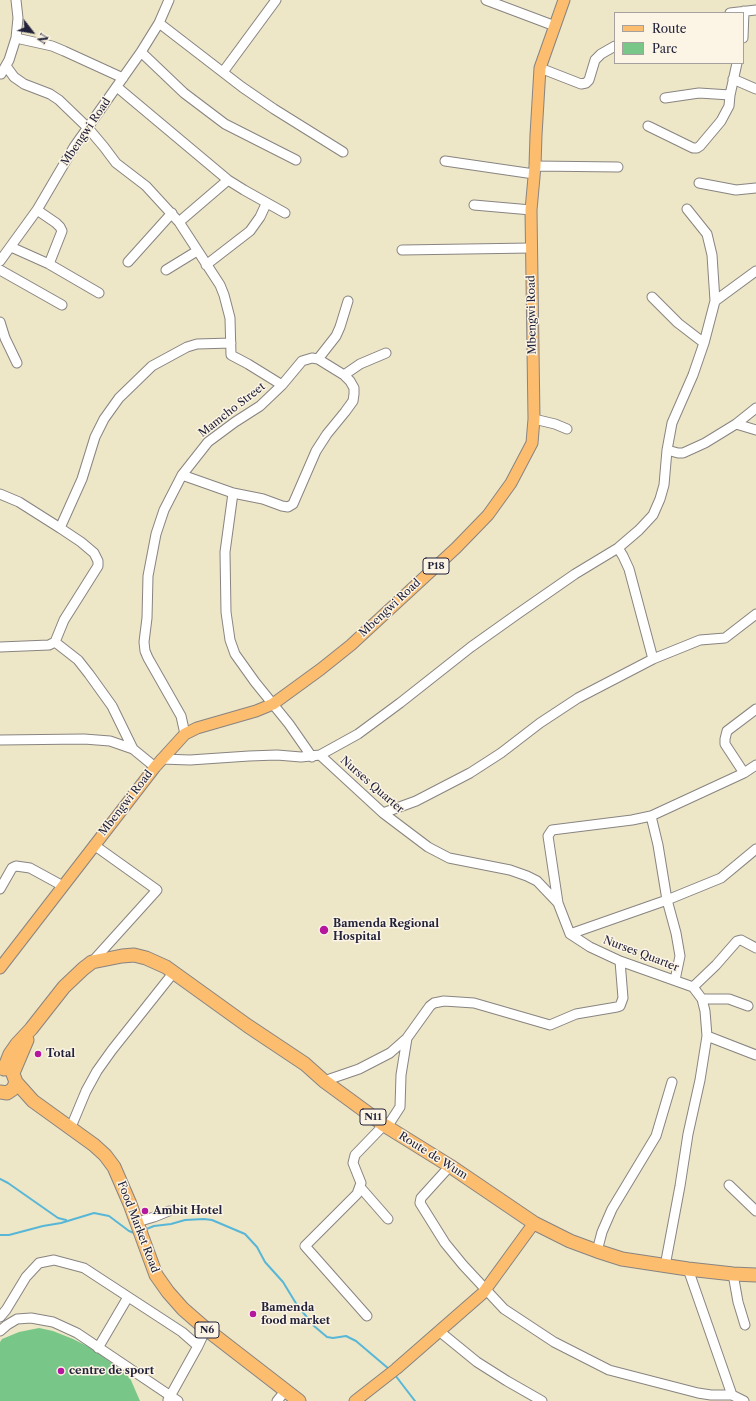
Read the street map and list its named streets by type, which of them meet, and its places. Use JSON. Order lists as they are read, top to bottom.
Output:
{
  "streets": {
    "highway": [
      "N11",
      "Route de Wum",
      "Food Market Road",
      "N6"
    ],
    "main road": ["Mbengwi Road", "P18"],
    "street": ["Mamcho Street", "Nurses Quarter"]
  },
  "crossings": [
    ["Mbengwi Road", "Mamcho Street"],
    ["Mbengwi Road", "Nurses Quarter"],
    ["Route de Wum", "Food Market Road"],
    ["Route de Wum", "N6"],
    ["Food Market Road", "N6"]
  ],
  "places": [
    "Bamenda Regional Hospital",
    "Total",
    "Ambit Hotel",
    "Bamenda food market",
    "centre de sport"
  ],
  "legend": ["Route", "Parc"],
  "north": "bottom right"
}
